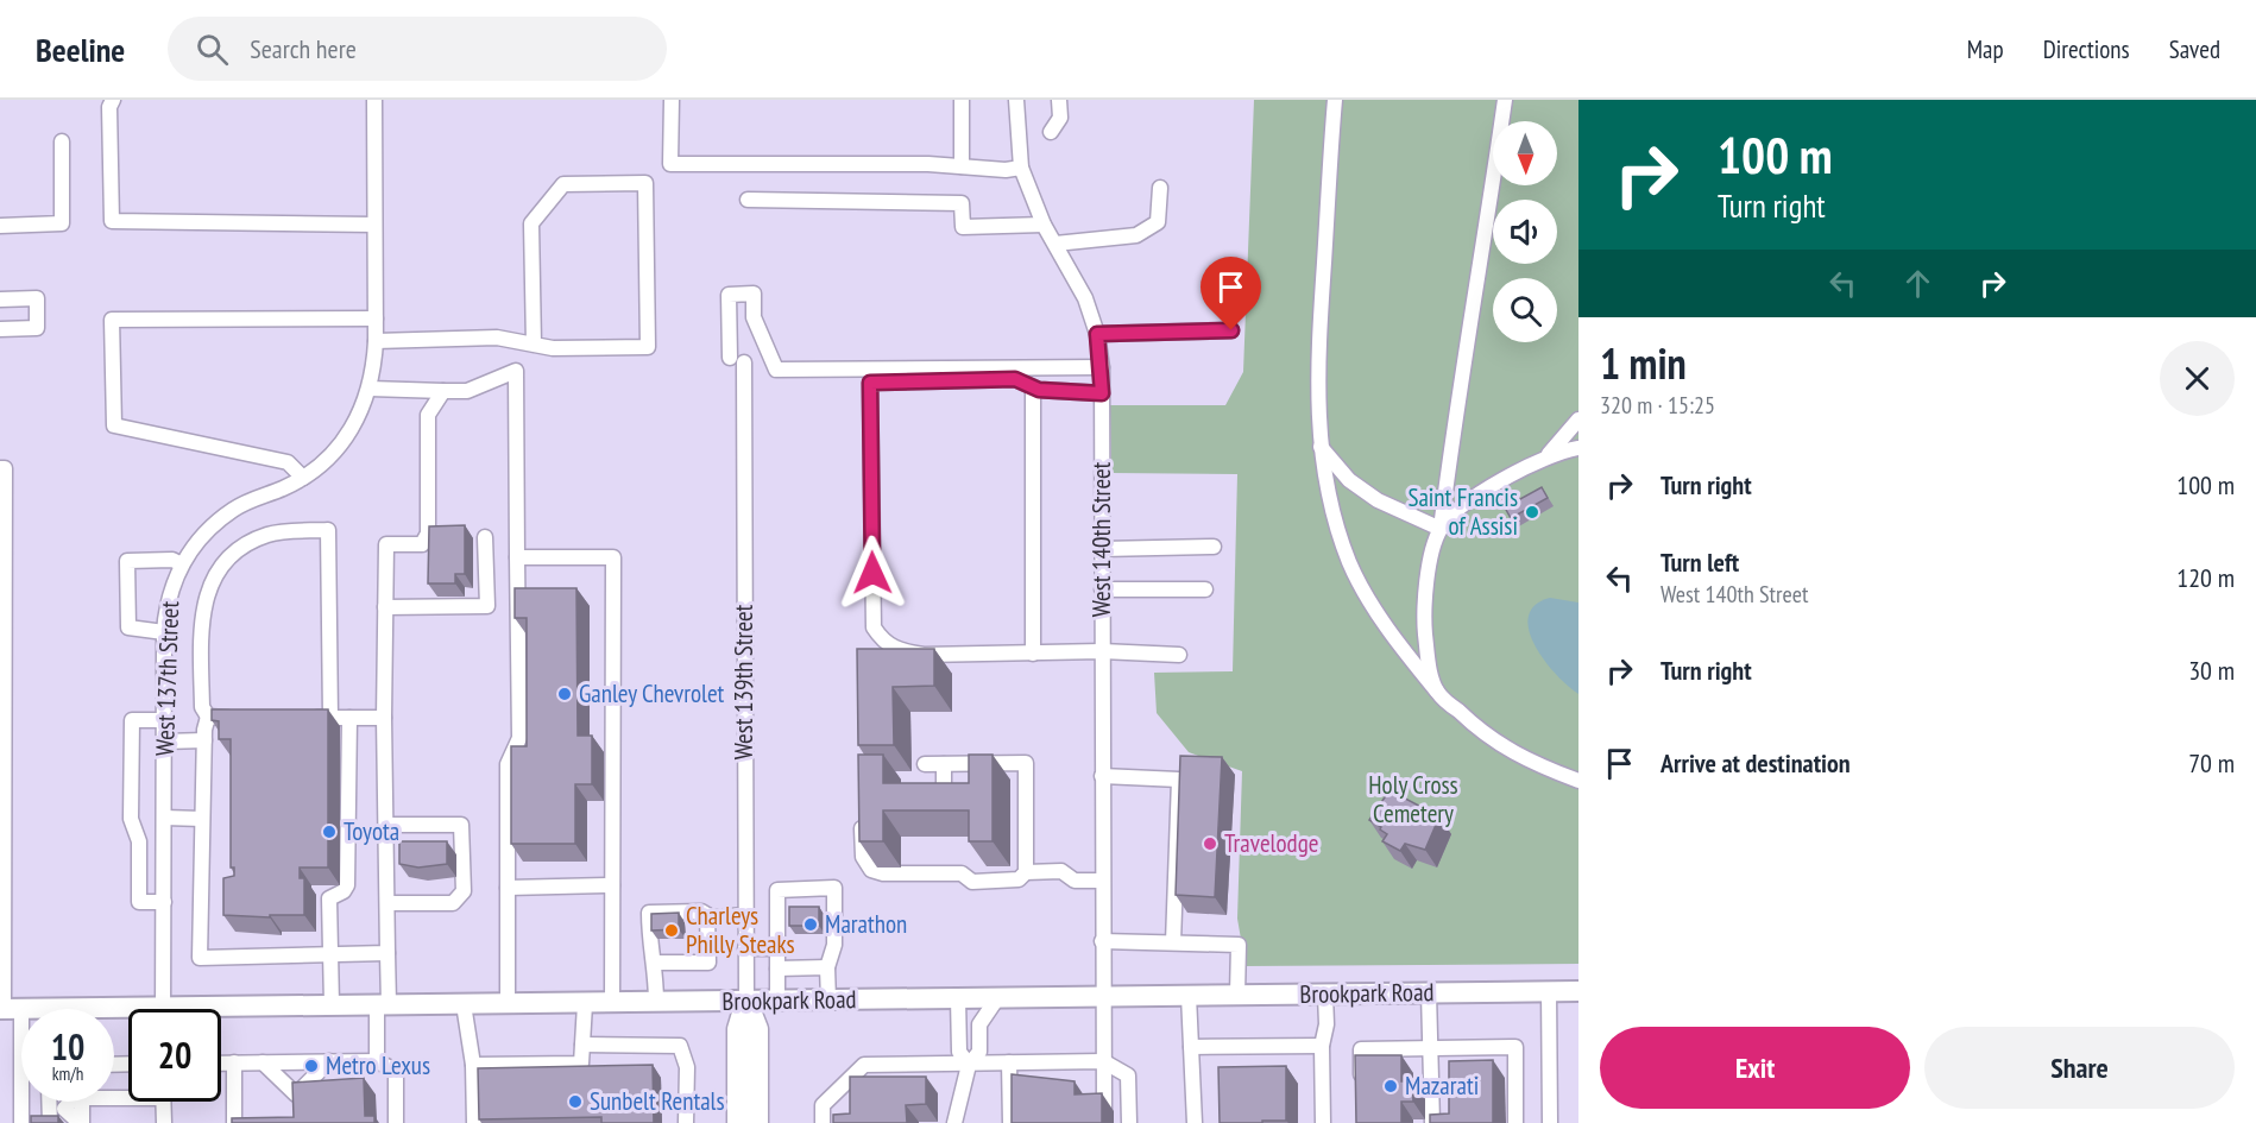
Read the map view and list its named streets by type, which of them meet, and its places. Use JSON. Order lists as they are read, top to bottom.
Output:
{
  "streets": {
    "main road": ["Brookpark Road"],
    "street": ["West 140th Street", "West 137th Street", "West 139th Street"]
  },
  "crossings": [
    ["West 140th Street", "West 139th Street"],
    ["West 140th Street", "Brookpark Road"],
    ["West 139th Street", "Brookpark Road"]
  ],
  "parks": ["Holy Cross Cemetery"],
  "places": [
    "Saint Francis of Assisi",
    "Ganley Chevrolet",
    "Toyota",
    "Travelodge",
    "Marathon",
    "Charleys Philly Steaks",
    "Metro Lexus",
    "Mazarati",
    "Sunbelt Rentals"
  ],
  "north": "bottom",
  "page": {
    "header": "Beeline",
    "search": "Search here",
    "nav": ["Map", "Directions", "Saved"],
    "turn": ["100 m", "Turn right"],
    "heading": ["1 min", "320 m · 15:25"],
    "list": [
      {
        "name": "Turn right",
        "value": "100 m"
      },
      {
        "name": "Turn left",
        "note": "West 140th Street",
        "value": "120 m"
      },
      {
        "name": "Turn right",
        "value": "30 m"
      },
      {
        "name": "Arrive at destination",
        "value": "70 m"
      }
    ],
    "speed": "10 km/h",
    "limit": "20",
    "buttons": ["Exit", "Share"]
  }
}
